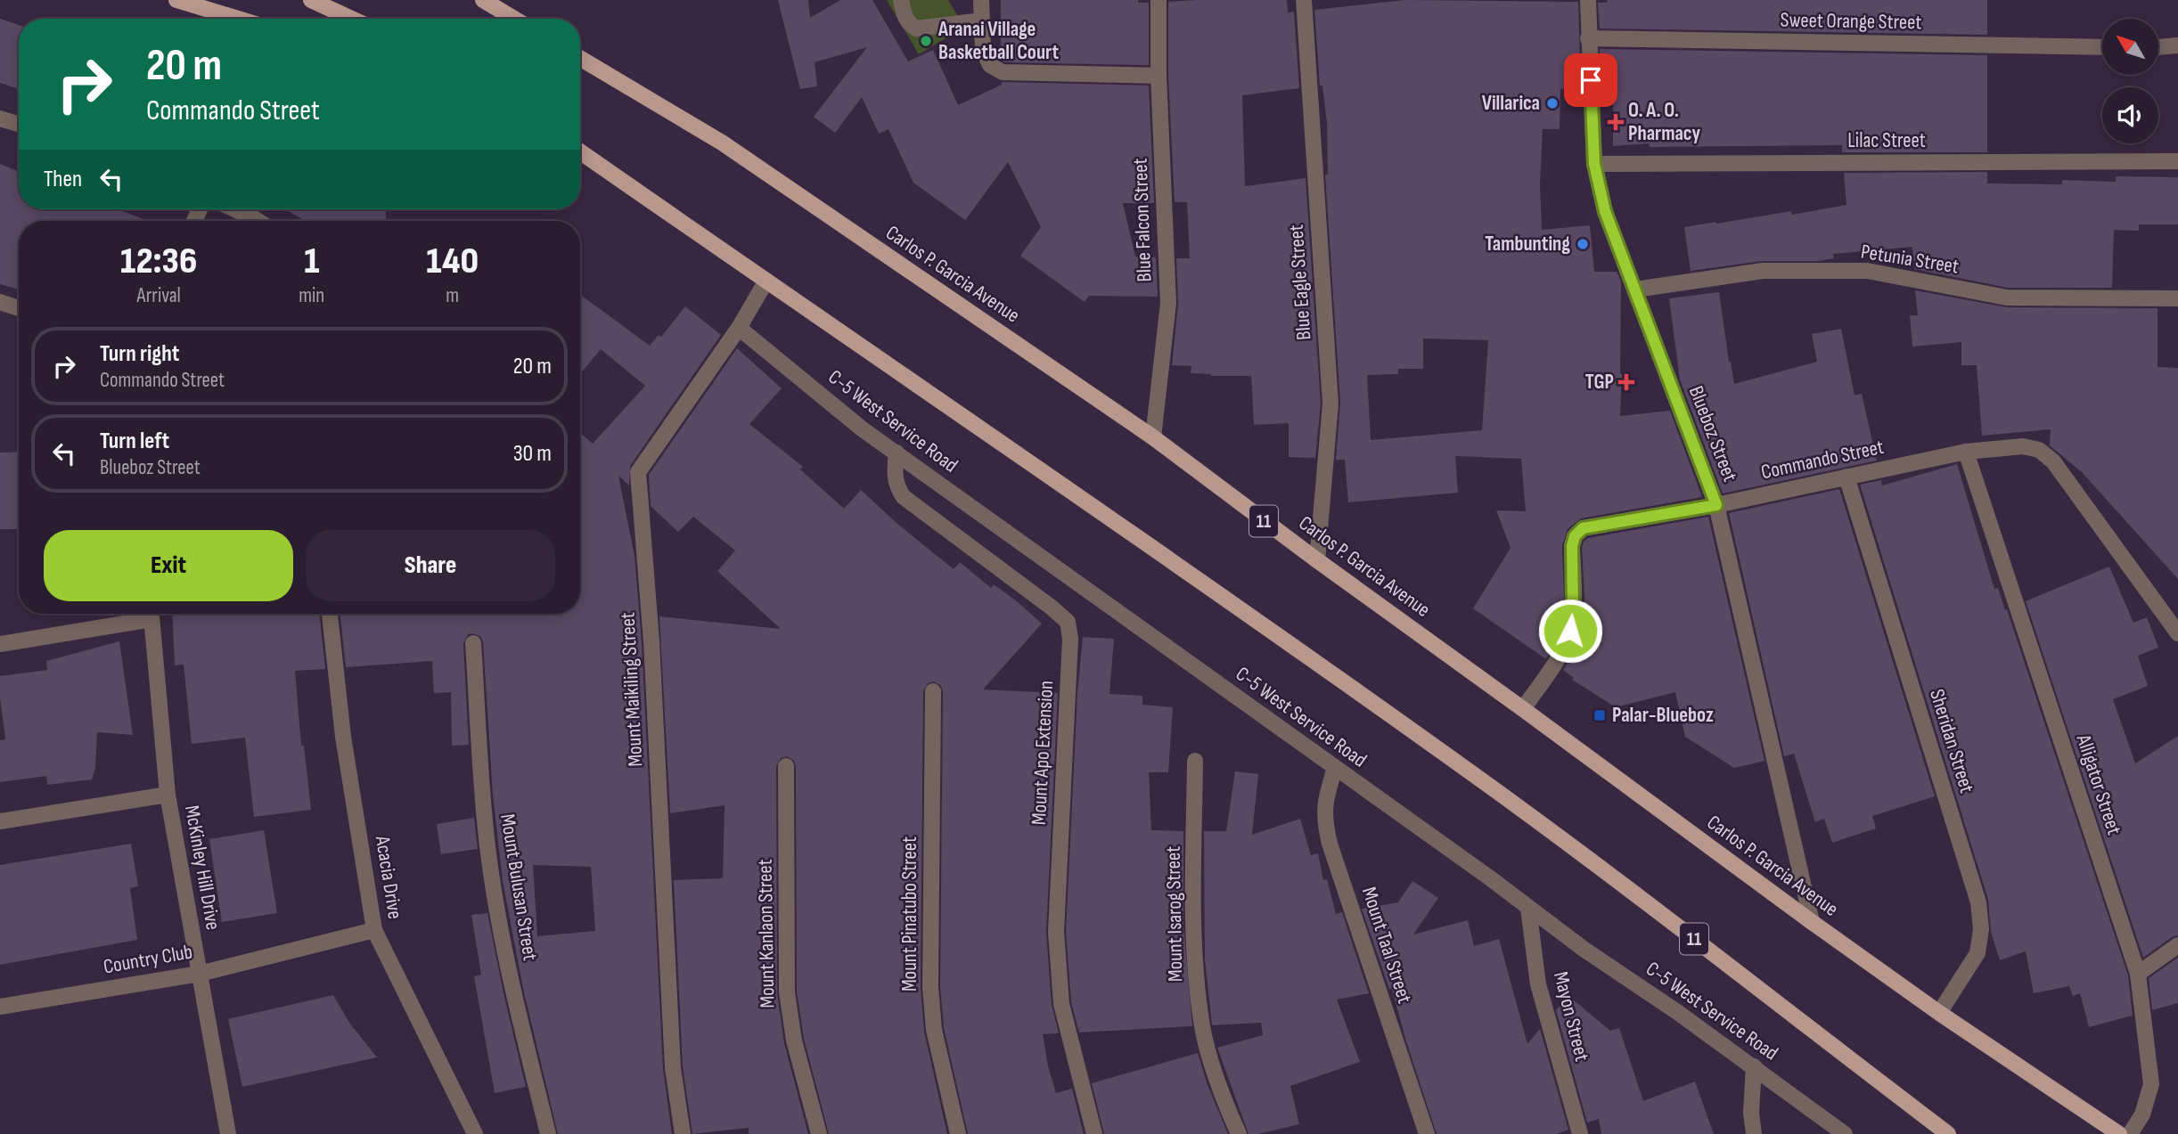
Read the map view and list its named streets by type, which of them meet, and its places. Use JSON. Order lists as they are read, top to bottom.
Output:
{
  "streets": {
    "main road": ["Carlos P. Garcia Avenue", "11"],
    "street": [
      "Sweet Orange Street",
      "Lilac Street",
      "Blue Falcon Street",
      "Petunia Street",
      "Blue Eagle Street",
      "C-5 West Service Road",
      "Blueboz Street",
      "Commando Street",
      "Mount Maikiling Street",
      "Sheridan Street",
      "Mount Apo Extension",
      "Alligator Street",
      "McKinley Hill Drive",
      "Acacia Drive",
      "Mount Bulusan Street",
      "Mount Pinatubo Street",
      "Mount Isarog Street",
      "Mount Kanlaon Street",
      "Mount Taal Street",
      "Country Club",
      "Mayon Street"
    ]
  },
  "crossings": [
    ["Sweet Orange Street", "Blueboz Street"],
    ["Lilac Street", "Blueboz Street"],
    ["Blue Falcon Street", "Carlos P. Garcia Avenue"],
    ["Petunia Street", "Blueboz Street"],
    ["Carlos P. Garcia Avenue", "Blue Eagle Street"],
    ["Carlos P. Garcia Avenue", "Blueboz Street"],
    ["Carlos P. Garcia Avenue", "Commando Street"],
    ["Carlos P. Garcia Avenue", "Sheridan Street"],
    ["C-5 West Service Road", "Mount Maikiling Street"],
    ["C-5 West Service Road", "Mount Apo Extension"],
    ["C-5 West Service Road", "Mount Taal Street"],
    ["C-5 West Service Road", "Mayon Street"],
    ["Blueboz Street", "Commando Street"],
    ["Commando Street", "Sheridan Street"],
    ["Commando Street", "Alligator Street"],
    ["11", "Mount Maikiling Street"],
    ["McKinley Hill Drive", "Country Club"],
    ["Acacia Drive", "Country Club"]
  ],
  "places": {
    "other": ["Aranai Village Basketball Court", "Villarica", "Tambunting"],
    "health": ["O. A. O. Pharmacy", "TGP"],
    "transit": ["Palar-Blueboz"]
  },
  "north": "top left",
  "page": {
    "turn": ["20 m", "Commando Street"],
    "then": "Then",
    "eta": [
      "12:36",
      "Arrival",
      "1",
      "min",
      "140",
      "m"
    ],
    "list": [
      {
        "name": "Turn right",
        "note": "Commando Street",
        "value": "20 m"
      },
      {
        "name": "Turn left",
        "note": "Blueboz Street",
        "value": "30 m"
      }
    ],
    "buttons": ["Exit", "Share"]
  }
}
